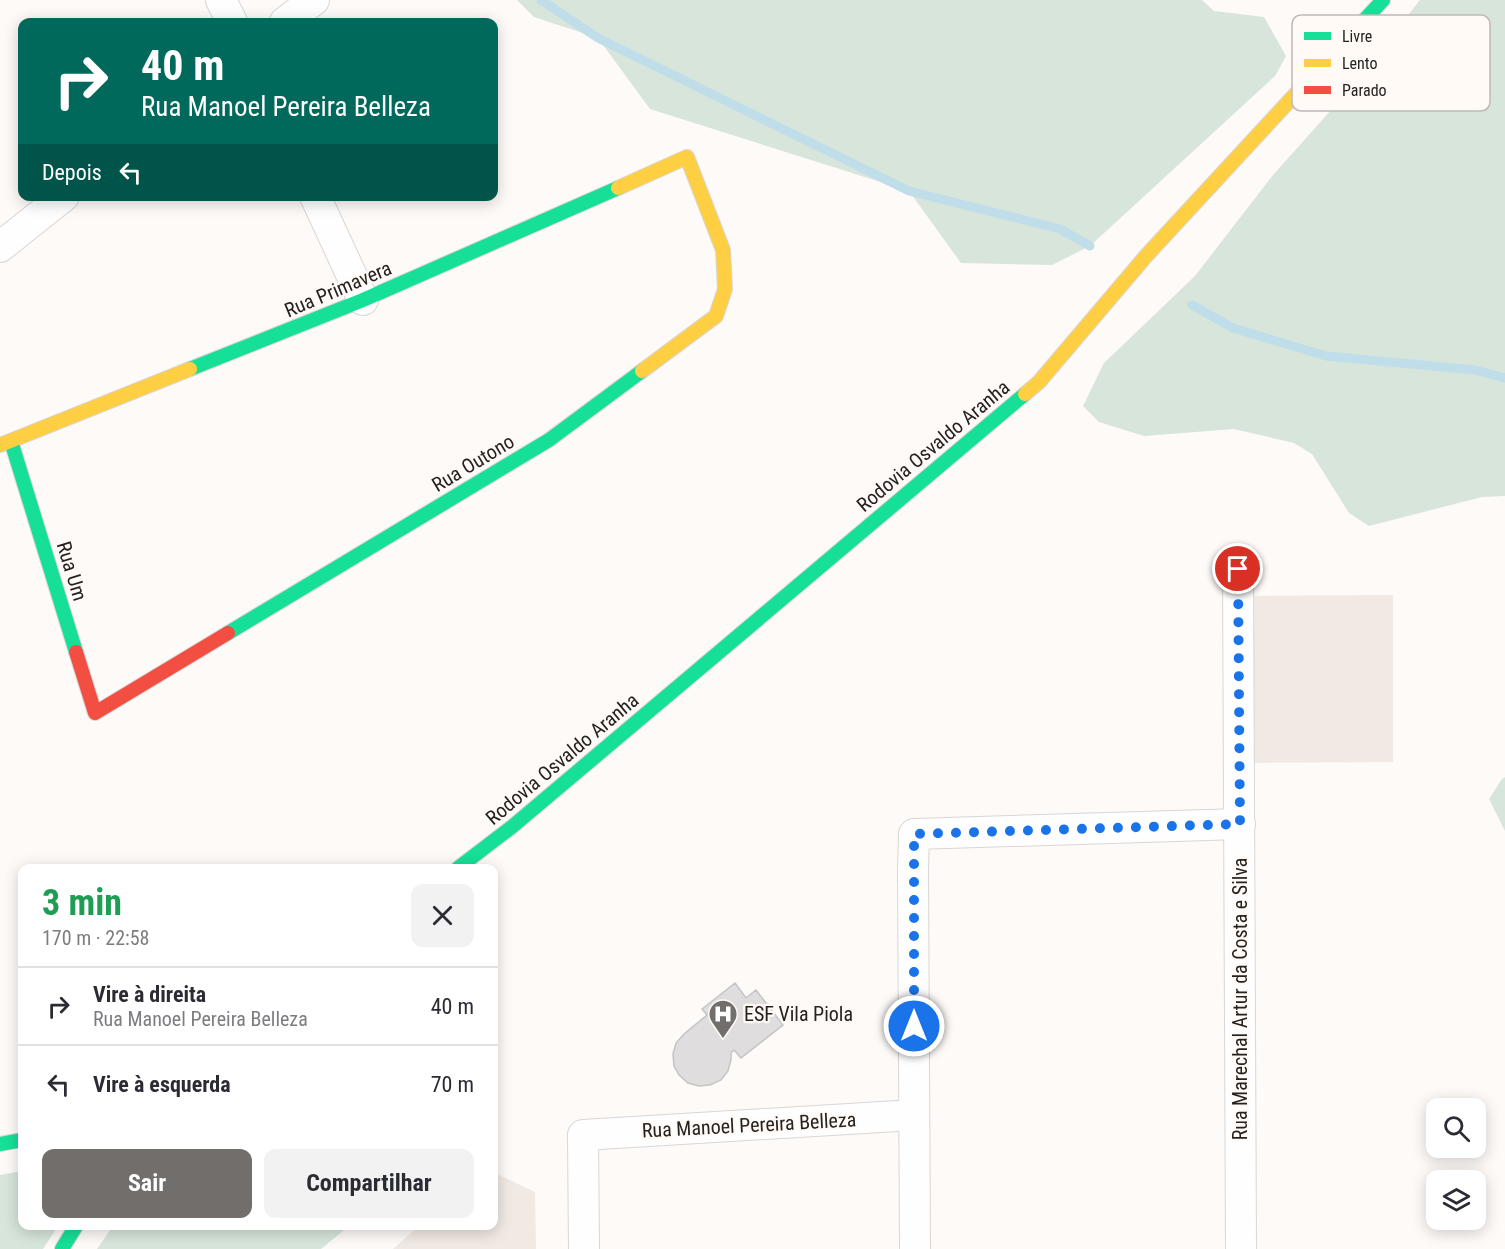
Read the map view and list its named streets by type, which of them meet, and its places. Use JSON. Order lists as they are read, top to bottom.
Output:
{
  "streets": {
    "main road": [
      "Rua Primavera",
      "Rodovia Osvaldo Aranha",
      "Rua Outono",
      "Rua Um"
    ],
    "street": ["Rua Marechal Artur da Costa e Silva", "Rua Manoel Pereira Belleza"]
  },
  "crossings": [
    ["Rua Primavera", "Rua Outono"],
    ["Rua Primavera", "Rua Um"],
    ["Rua Outono", "Rua Um"]
  ],
  "places": {
    "hospital": ["ESF Vila Piola"]
  },
  "legend": ["Livre", "Lento", "Parado"],
  "page": {
    "turn": ["40 m", "Rua Manoel Pereira Belleza"],
    "then": "Depois",
    "heading": ["3 min", "170 m · 22:58"],
    "list": [
      {
        "name": "Vire à direita",
        "note": "Rua Manoel Pereira Belleza",
        "value": "40 m"
      },
      {
        "name": "Vire à esquerda",
        "value": "70 m"
      }
    ],
    "buttons": ["Sair", "Compartilhar"]
  }
}
